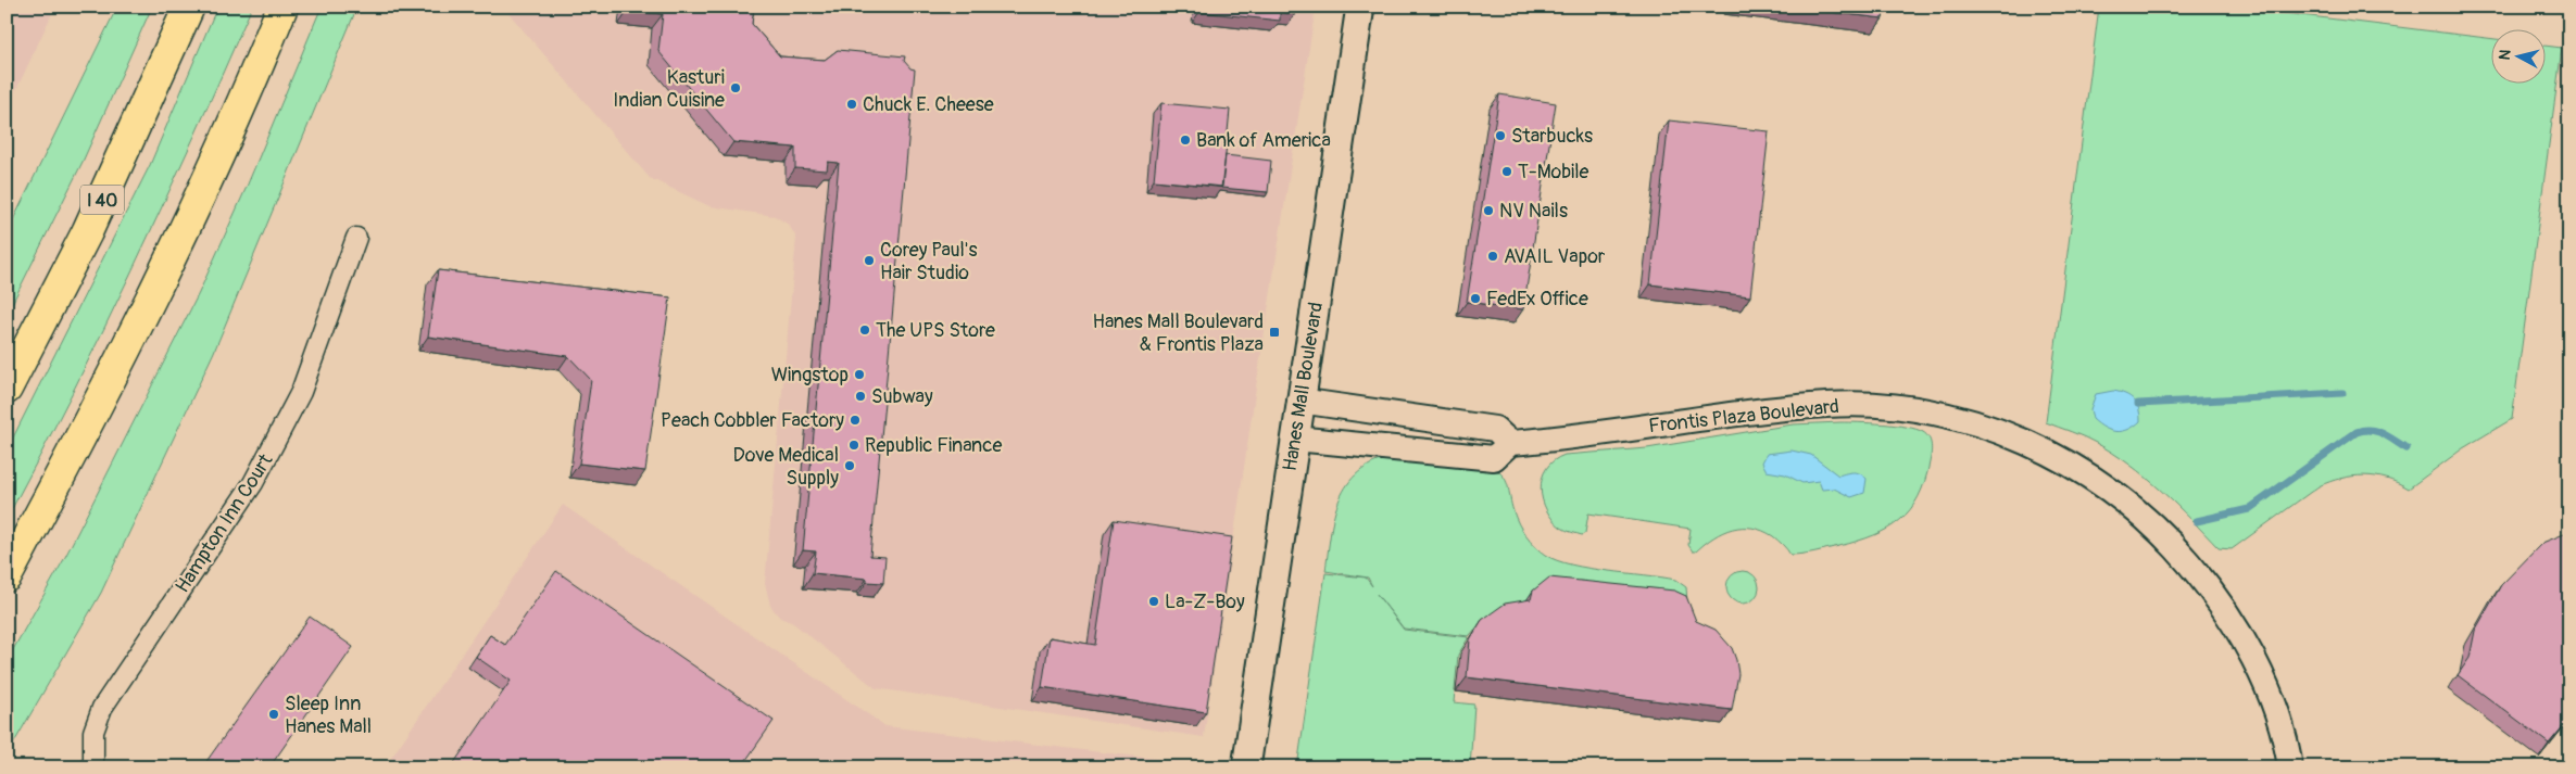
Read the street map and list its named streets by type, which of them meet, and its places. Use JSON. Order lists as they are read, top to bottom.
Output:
{
  "streets": {
    "highway": ["I 40"],
    "main road": ["Hanes Mall Boulevard"],
    "street": ["Frontis Plaza Boulevard", "Hampton Inn Court"]
  },
  "crossings": [
    ["Hanes Mall Boulevard", "Frontis Plaza Boulevard"]
  ],
  "places": {
    "other": [
      "Kasturi Indian Cuisine",
      "Chuck E. Cheese",
      "Starbucks",
      "Bank of America",
      "T-Mobile",
      "NV Nails",
      "AVAIL Vapor",
      "Corey Paul's Hair Studio",
      "FedEx Office",
      "The UPS Store",
      "Wingstop",
      "Subway",
      "Peach Cobbler Factory",
      "Republic Finance",
      "Dove Medical Supply",
      "La-Z-Boy",
      "Sleep Inn Hanes Mall"
    ],
    "transit": ["Hanes Mall Boulevard & Frontis Plaza"]
  },
  "north": "left"
}
